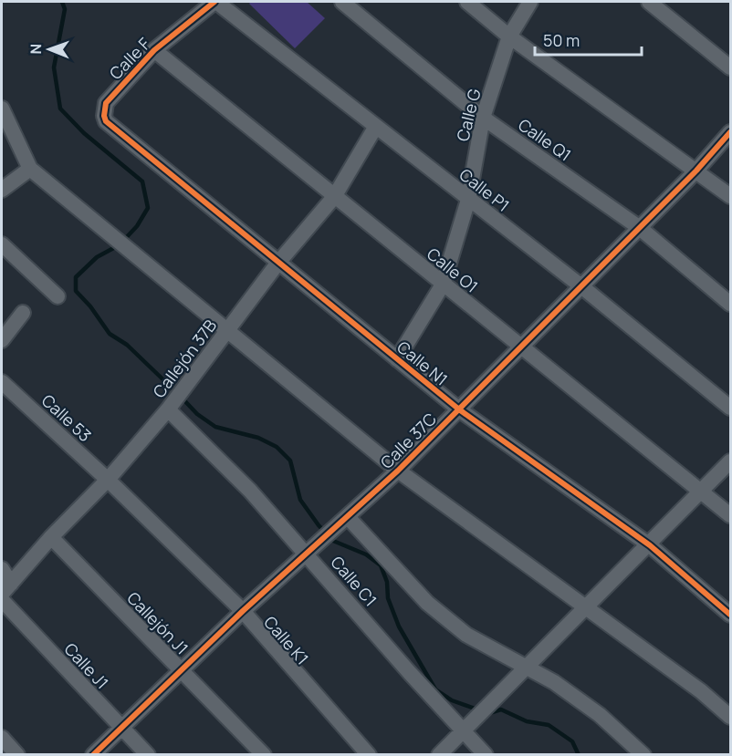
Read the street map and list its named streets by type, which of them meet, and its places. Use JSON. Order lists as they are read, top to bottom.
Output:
{
  "streets": {
    "street": [
      "Calle F",
      "Calle G",
      "Calle Q1",
      "Calle P1",
      "Calle O1",
      "Callejón 37B",
      "Calle N1",
      "Calle 53",
      "Calle 37C",
      "Calle C1",
      "Callejón J1",
      "Calle K1",
      "Calle J1"
    ]
  },
  "crossings": [
    ["Calle F", "Calle P1"],
    ["Calle F", "Calle O1"],
    ["Calle F", "Calle N1"],
    ["Calle G", "Calle Q1"],
    ["Calle G", "Calle P1"],
    ["Calle G", "Calle O1"],
    ["Calle G", "Calle N1"],
    ["Calle Q1", "Calle 37C"],
    ["Calle P1", "Callejón 37B"],
    ["Calle P1", "Calle 37C"],
    ["Calle O1", "Callejón 37B"],
    ["Calle O1", "Calle 37C"],
    ["Callejón 37B", "Calle N1"],
    ["Callejón 37B", "Calle 53"],
    ["Callejón 37B", "Calle C1"],
    ["Callejón 37B", "Callejón J1"],
    ["Callejón 37B", "Calle K1"],
    ["Calle N1", "Calle 37C"],
    ["Calle 53", "Calle K1"],
    ["Calle 37C", "Calle C1"],
    ["Calle 37C", "Callejón J1"],
    ["Calle 37C", "Calle K1"],
    ["Calle 37C", "Calle J1"]
  ],
  "scale_bar": "50 m",
  "north": "left"
}
